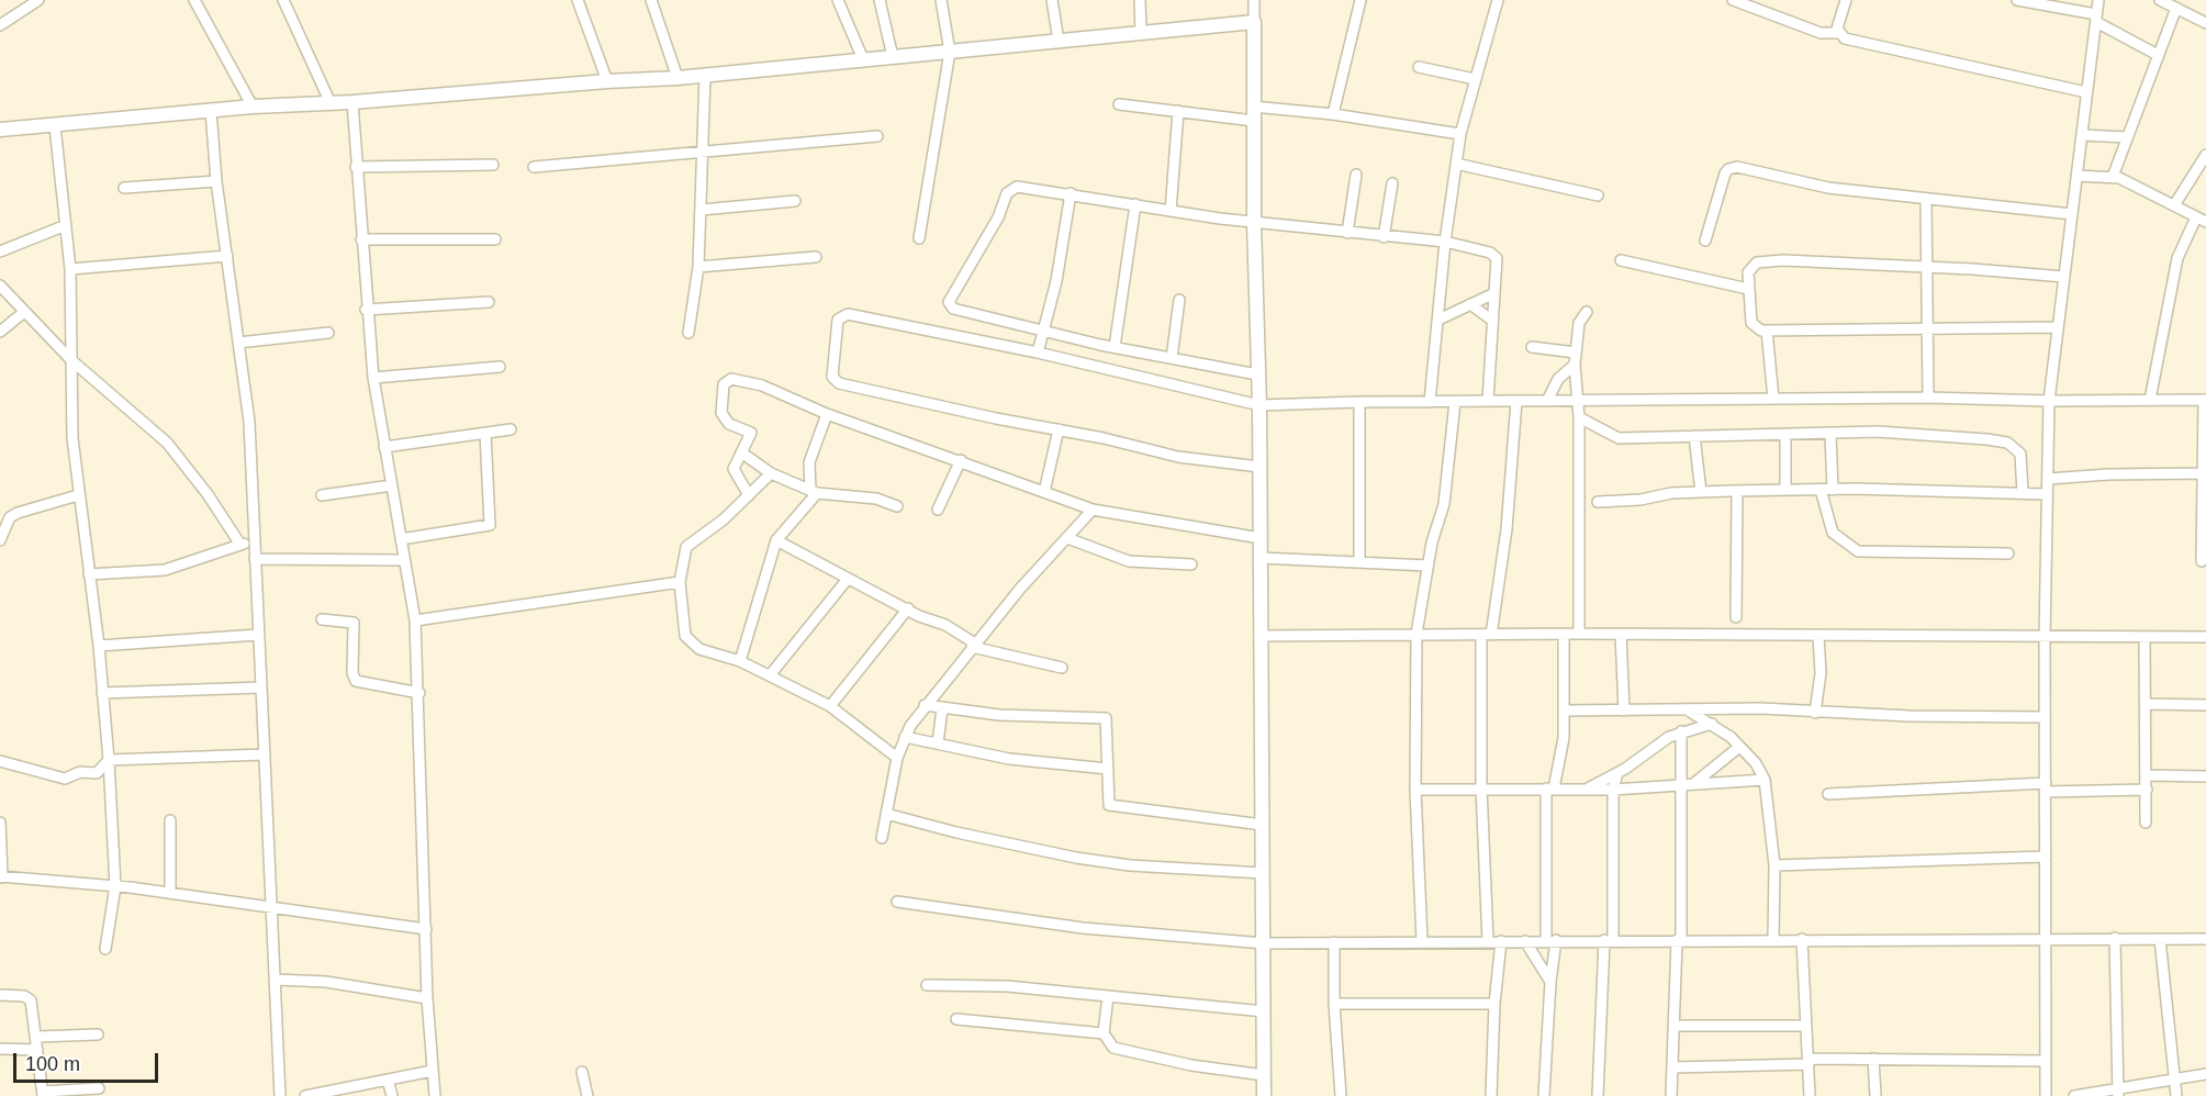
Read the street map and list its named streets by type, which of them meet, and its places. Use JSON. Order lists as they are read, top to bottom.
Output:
{
  "scale_bar": "100 m"
}
